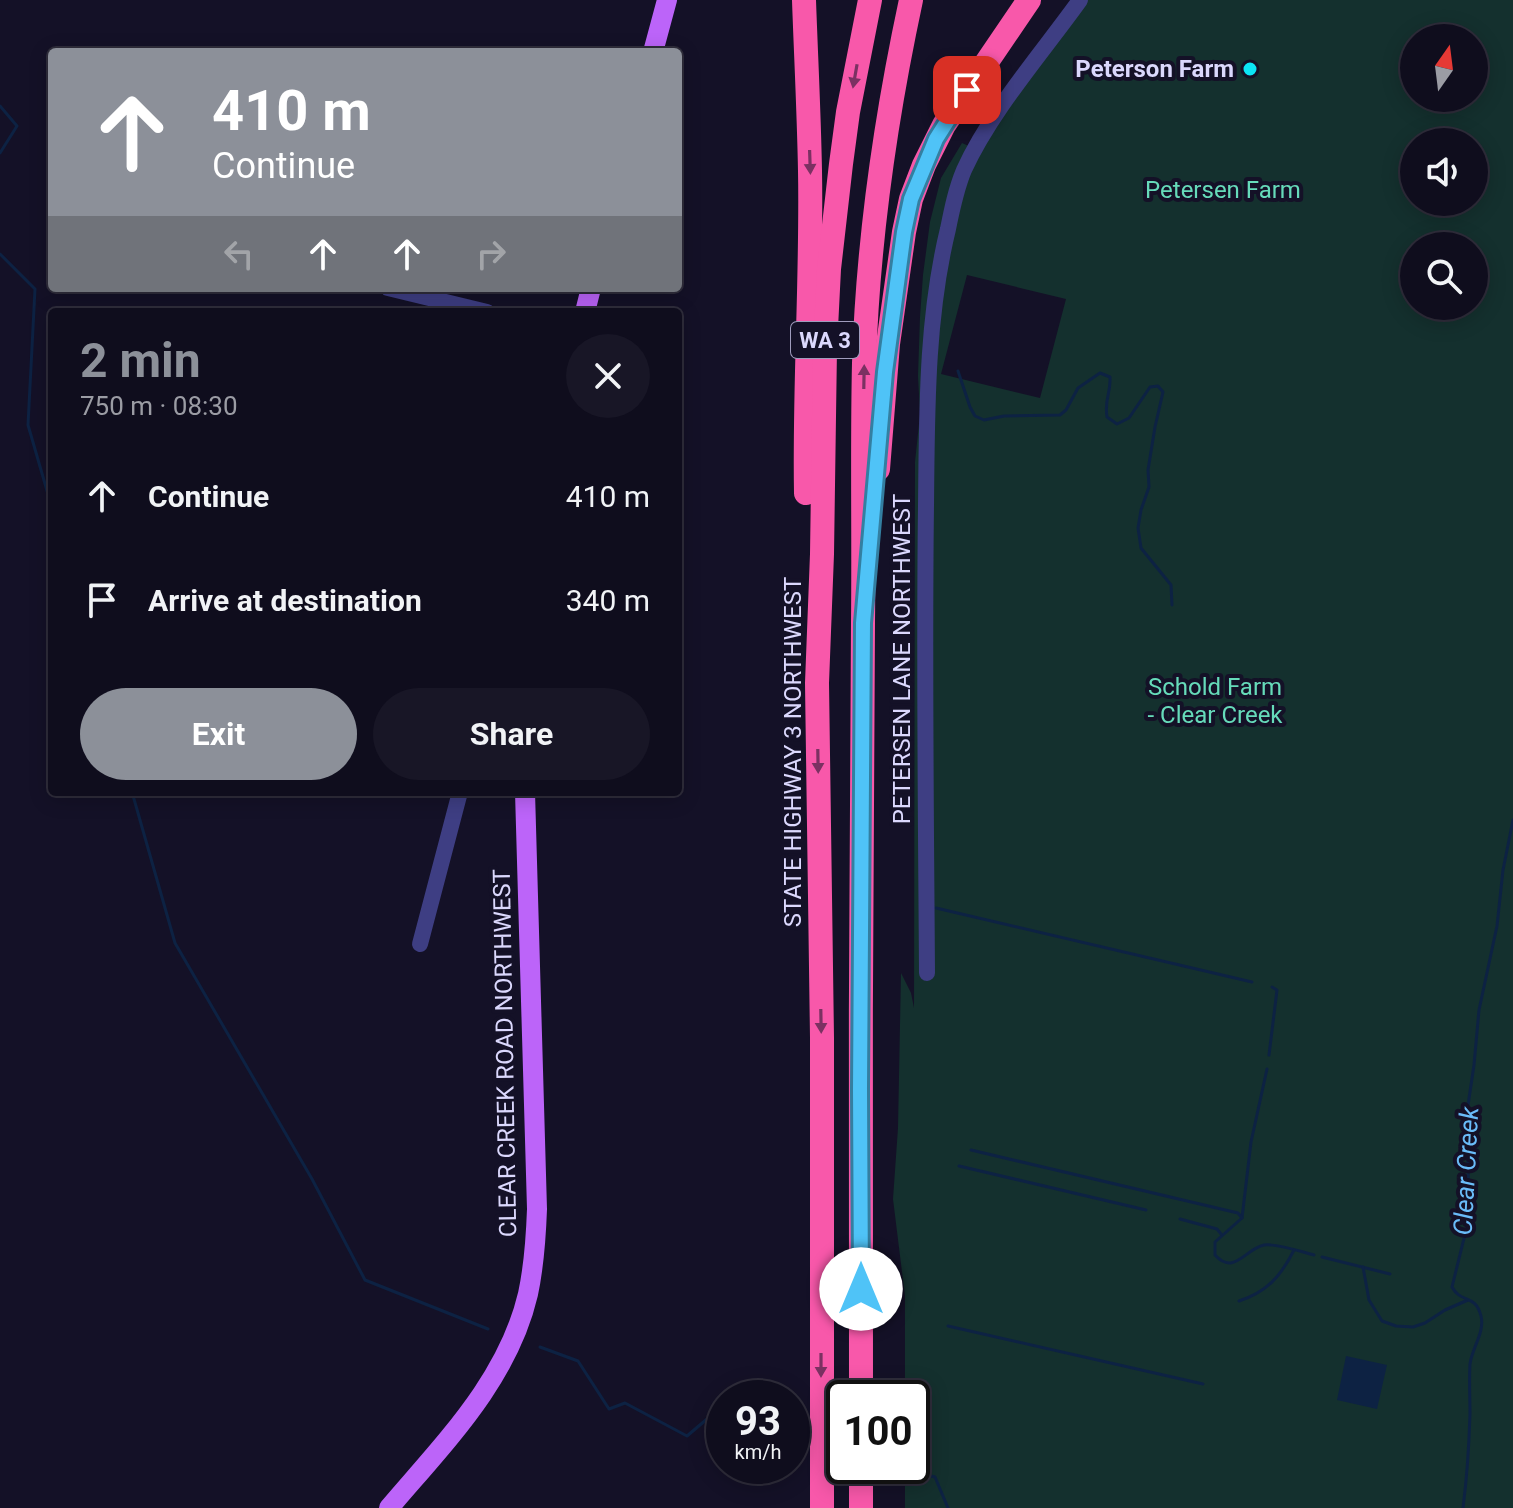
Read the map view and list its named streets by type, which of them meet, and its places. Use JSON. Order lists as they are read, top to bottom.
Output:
{
  "streets": {
    "highway": ["WA 3", "STATE HIGHWAY 3 NORTHWEST"],
    "main road": ["CLEAR CREEK ROAD NORTHWEST"],
    "street": ["PETERSEN LANE NORTHWEST"]
  },
  "water": ["Clear Creek"],
  "parks": ["Petersen Farm", "Schold Farm - Clear Creek"],
  "places": ["Peterson Farm"],
  "north": "top",
  "page": {
    "turn": ["410 m", "Continue"],
    "heading": ["2 min", "750 m · 08:30"],
    "list": [
      {
        "name": "Continue",
        "value": "410 m"
      },
      {
        "name": "Arrive at destination",
        "value": "340 m"
      }
    ],
    "buttons": ["Exit", "Share"],
    "speed": "93 km/h",
    "limit": "100"
  }
}
